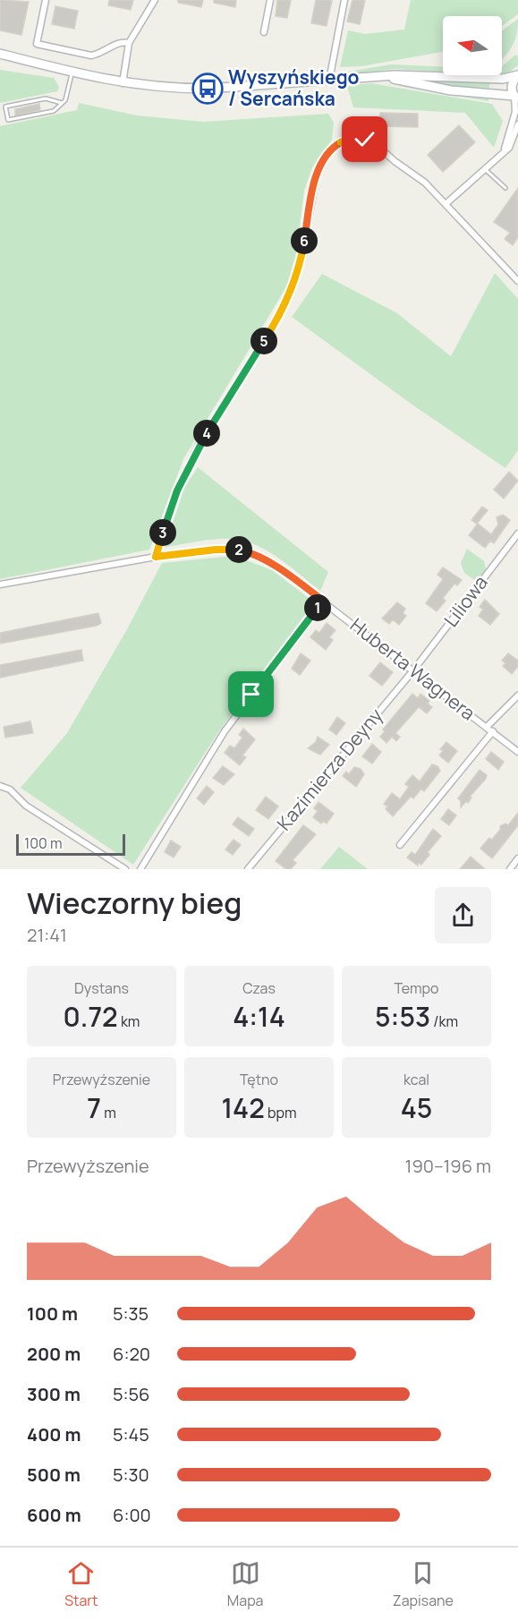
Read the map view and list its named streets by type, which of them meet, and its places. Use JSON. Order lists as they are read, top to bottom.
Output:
{
  "streets": {
    "street": ["Liliowa", "Huberta Wagnera", "Kazimierza Deyny"]
  },
  "crossings": [
    ["Liliowa", "Huberta Wagnera"],
    ["Liliowa", "Kazimierza Deyny"],
    ["Huberta Wagnera", "Kazimierza Deyny"]
  ],
  "places": {
    "bus stop": ["Wyszyńskiego / Sercańska"]
  },
  "scale_bar": "100 m",
  "north": "left",
  "page": {
    "pins": [
      "6",
      "5",
      "4",
      "3",
      "2",
      "1"
    ],
    "scale": "100 m",
    "heading": ["Wieczorny bieg", "21:41"],
    "stats": [
      ["Dystans", "0.72 km"],
      ["Czas", "4:14"],
      ["Tempo", "5:53 /km"],
      ["Przewyższenie", "7 m"],
      ["Tętno", "142 bpm"],
      ["kcal", "45"]
    ],
    "chart": ["Przewyższenie", "190–196 m"],
    "list": [
      {
        "name": "100 m",
        "note": "5:35"
      },
      {
        "name": "200 m",
        "note": "6:20"
      },
      {
        "name": "300 m",
        "note": "5:56"
      },
      {
        "name": "400 m",
        "note": "5:45"
      },
      {
        "name": "500 m",
        "note": "5:30"
      },
      {
        "name": "600 m",
        "note": "6:00"
      }
    ],
    "tabs": ["Start", "Mapa", "Zapisane"]
  }
}
